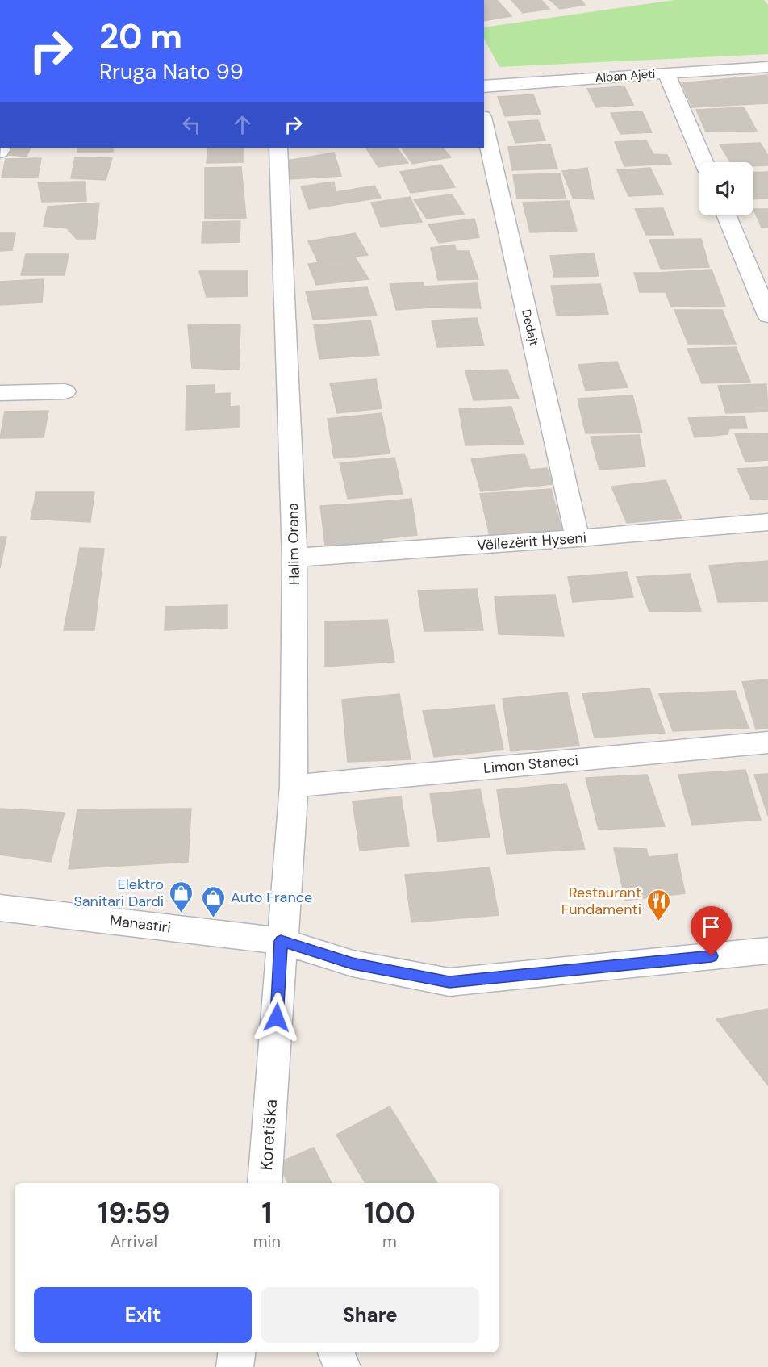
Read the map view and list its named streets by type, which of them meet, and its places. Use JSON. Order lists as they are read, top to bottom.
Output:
{
  "streets": {
    "street": [
      "Alban Ajeti",
      "Dedajt",
      "Vëllezërit Hyseni",
      "Halim Orana",
      "Limon Staneci",
      "Manastiri",
      "Koretiška"
    ]
  },
  "crossings": [
    ["Dedajt", "Vëllezërit Hyseni"],
    ["Vëllezërit Hyseni", "Halim Orana"],
    ["Halim Orana", "Limon Staneci"],
    ["Halim Orana", "Manastiri"],
    ["Halim Orana", "Koretiška"],
    ["Manastiri", "Koretiška"]
  ],
  "places": {
    "shop": ["Elektro Sanitari Dardi", "Auto France"],
    "restaurant": ["Restaurant Fundamenti"]
  },
  "page": {
    "turn": ["20 m", "Rruga Nato 99"],
    "eta": [
      "19:59",
      "Arrival",
      "1",
      "min",
      "100",
      "m"
    ],
    "buttons": ["Exit", "Share"]
  }
}
